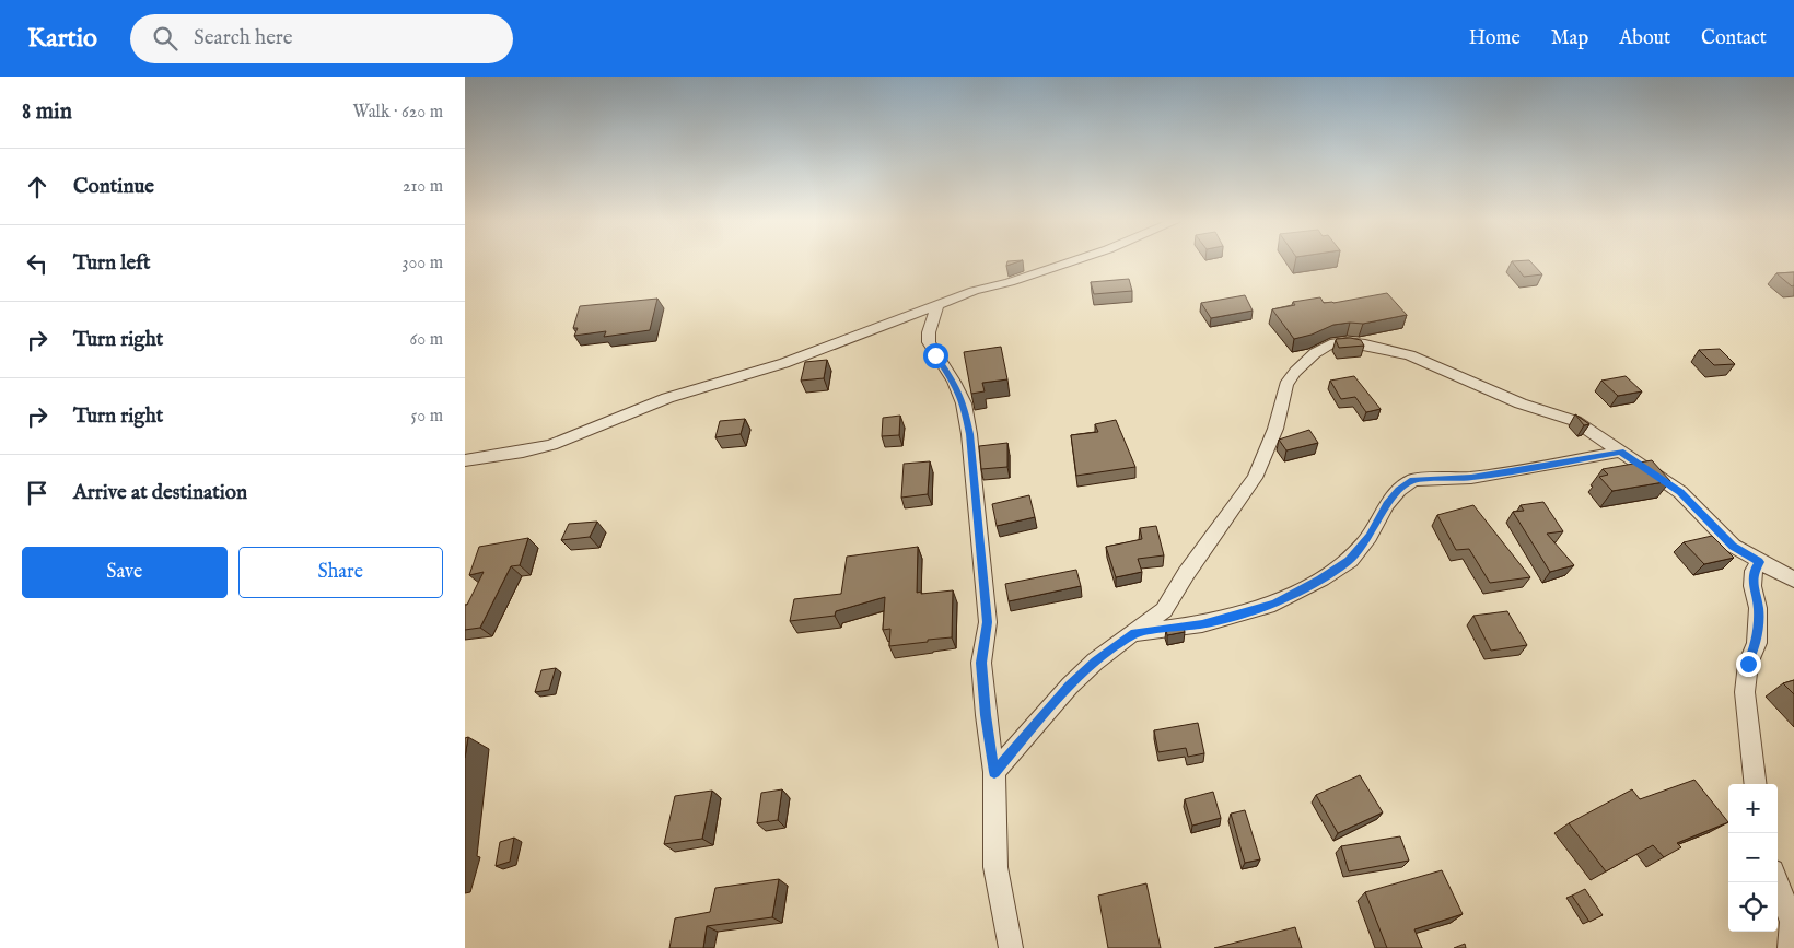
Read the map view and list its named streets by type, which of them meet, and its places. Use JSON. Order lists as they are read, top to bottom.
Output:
{
  "page": {
    "header": "Kartio",
    "search": "Search here",
    "nav": [
      "Home",
      "Map",
      "About",
      "Contact"
    ],
    "heading": ["8 min", "Walk · 620 m"],
    "list": [
      ["Continue", "210 m"],
      ["Turn left", "300 m"],
      ["Turn right", "60 m"],
      ["Turn right", "50 m"],
      "Arrive at destination"
    ],
    "buttons": ["Save", "Share"],
    "map_buttons": ["+", "−"]
  }
}
